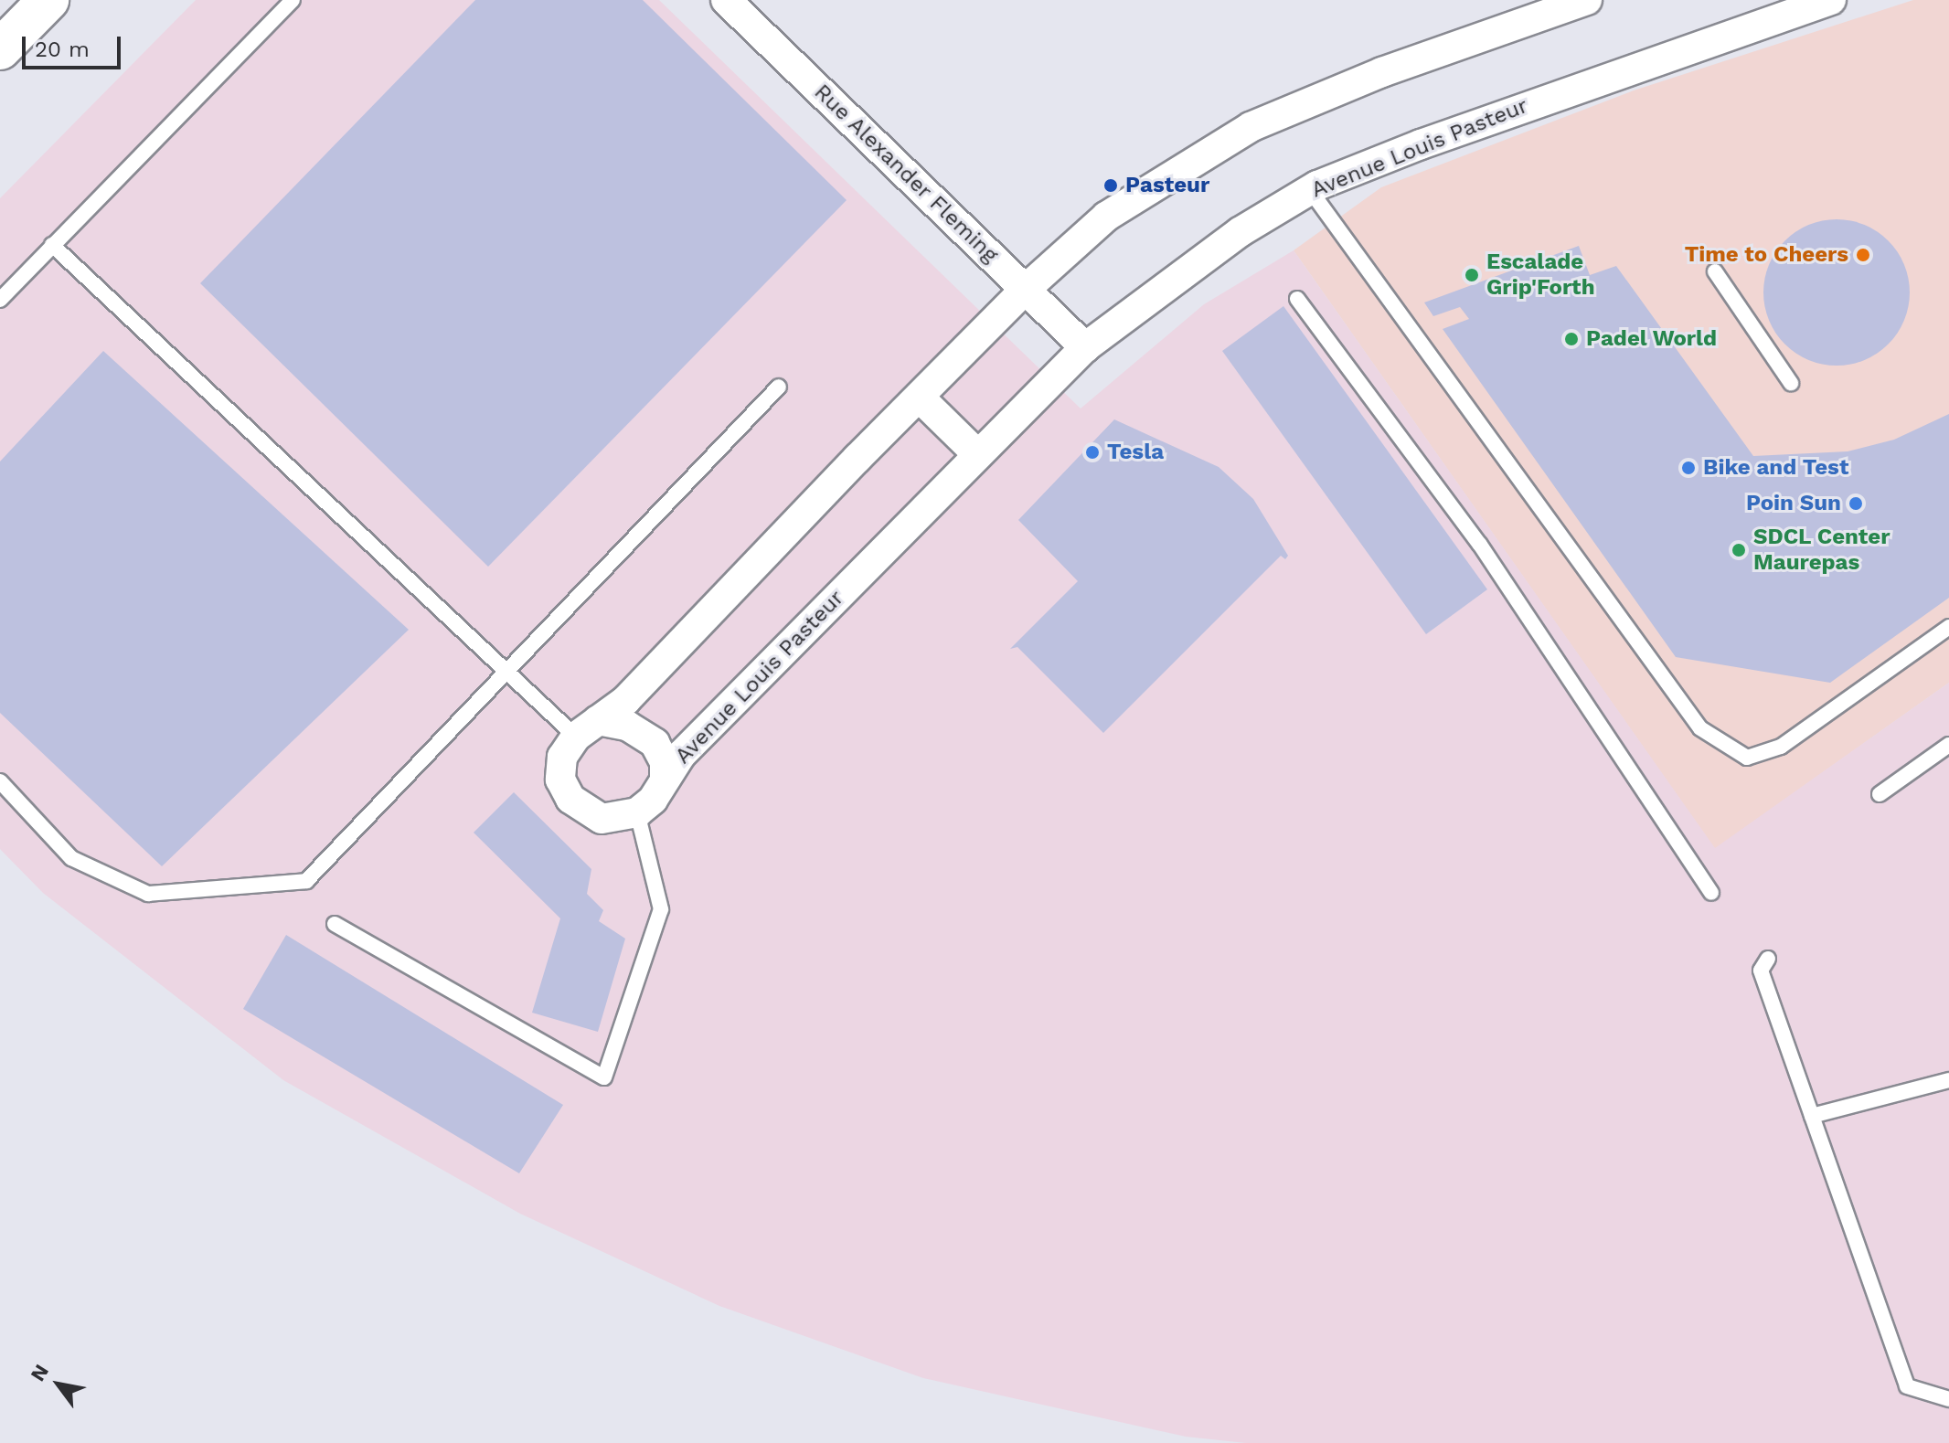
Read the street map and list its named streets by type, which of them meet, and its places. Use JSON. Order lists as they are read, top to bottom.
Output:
{
  "streets": {
    "street": ["Avenue Louis Pasteur", "Rue Alexander Fleming"]
  },
  "crossings": [
    ["Avenue Louis Pasteur", "Rue Alexander Fleming"]
  ],
  "places": [
    "Pasteur",
    "Time to Cheers",
    "Escalade Grip'Forth",
    "Padel World",
    "Tesla",
    "Bike and Test",
    "Poin Sun",
    "SDCL Center Maurepas"
  ],
  "scale_bar": "20 m",
  "north": "top left"
}
